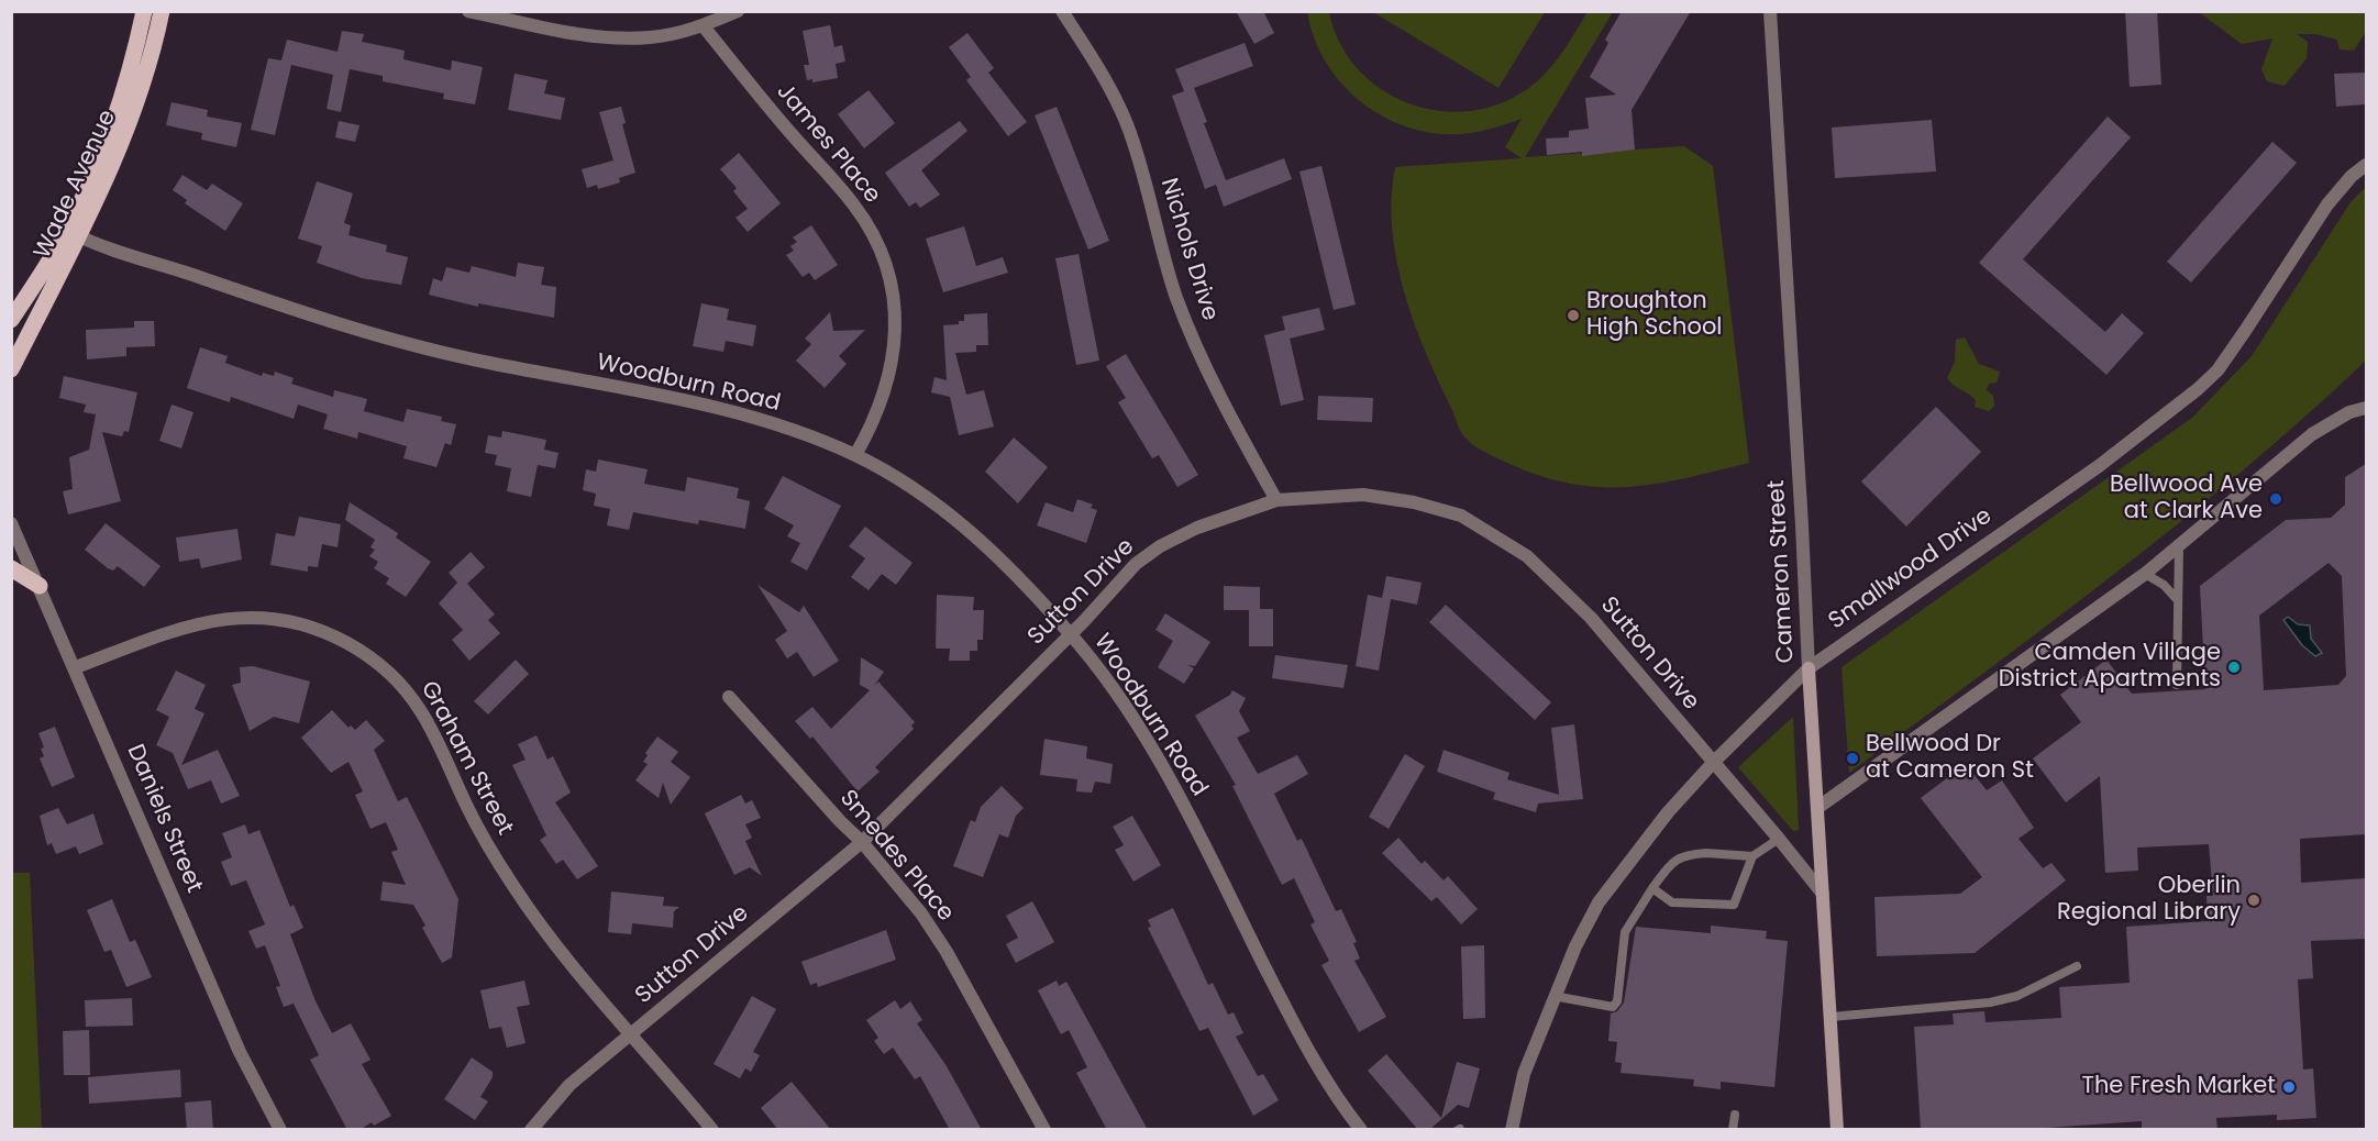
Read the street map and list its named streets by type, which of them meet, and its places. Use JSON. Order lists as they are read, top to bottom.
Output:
{
  "streets": {
    "main road": ["Wade Avenue"],
    "street": [
      "James Place",
      "Nichols Drive",
      "Woodburn Road",
      "Smallwood Drive",
      "Cameron Street",
      "Sutton Drive",
      "Graham Street",
      "Daniels Street",
      "Smedes Place"
    ]
  },
  "crossings": [
    ["James Place", "Woodburn Road"],
    ["Wade Avenue", "Woodburn Road"],
    ["Nichols Drive", "Sutton Drive"],
    ["Woodburn Road", "Sutton Drive"],
    ["Smallwood Drive", "Cameron Street"],
    ["Smallwood Drive", "Sutton Drive"],
    ["Cameron Street", "Sutton Drive"],
    ["Sutton Drive", "Graham Street"],
    ["Sutton Drive", "Smedes Place"],
    ["Graham Street", "Daniels Street"]
  ],
  "places": [
    "Broughton High School",
    "Bellwood Ave at Clark Ave",
    "Camden Village District Apartments",
    "Bellwood Dr at Cameron St",
    "Oberlin Regional Library",
    "The Fresh Market"
  ]
}
